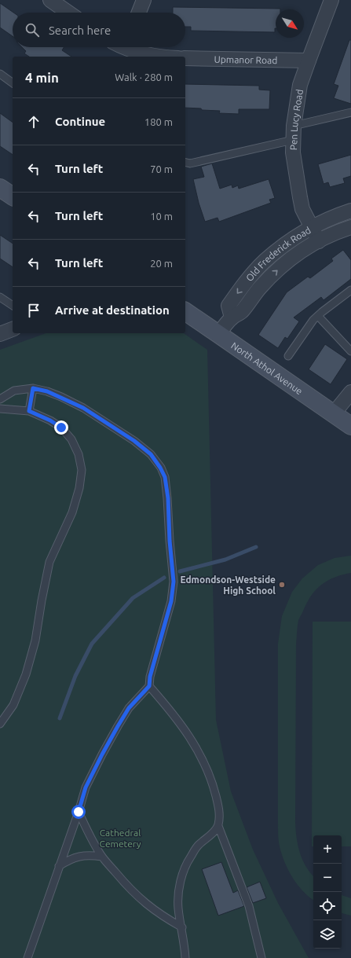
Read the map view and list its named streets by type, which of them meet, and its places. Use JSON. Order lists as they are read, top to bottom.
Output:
{
  "streets": {
    "street": [
      "Upmanor Road",
      "Pen Lucy Road",
      "Old Frederick Road",
      "North Athol Avenue"
    ]
  },
  "crossings": [
    ["Upmanor Road", "Pen Lucy Road"],
    ["Pen Lucy Road", "Old Frederick Road"],
    ["Old Frederick Road", "North Athol Avenue"]
  ],
  "parks": ["Cathedral Cemetery"],
  "places": ["Edmondson-Westside High School"],
  "north": "bottom right",
  "page": {
    "search": "Search here",
    "heading": ["4 min", "Walk · 280 m"],
    "list": [
      ["Continue", "180 m"],
      ["Turn left", "70 m"],
      ["Turn left", "10 m"],
      ["Turn left", "20 m"],
      "Arrive at destination"
    ],
    "map_buttons": ["+", "−"]
  }
}
